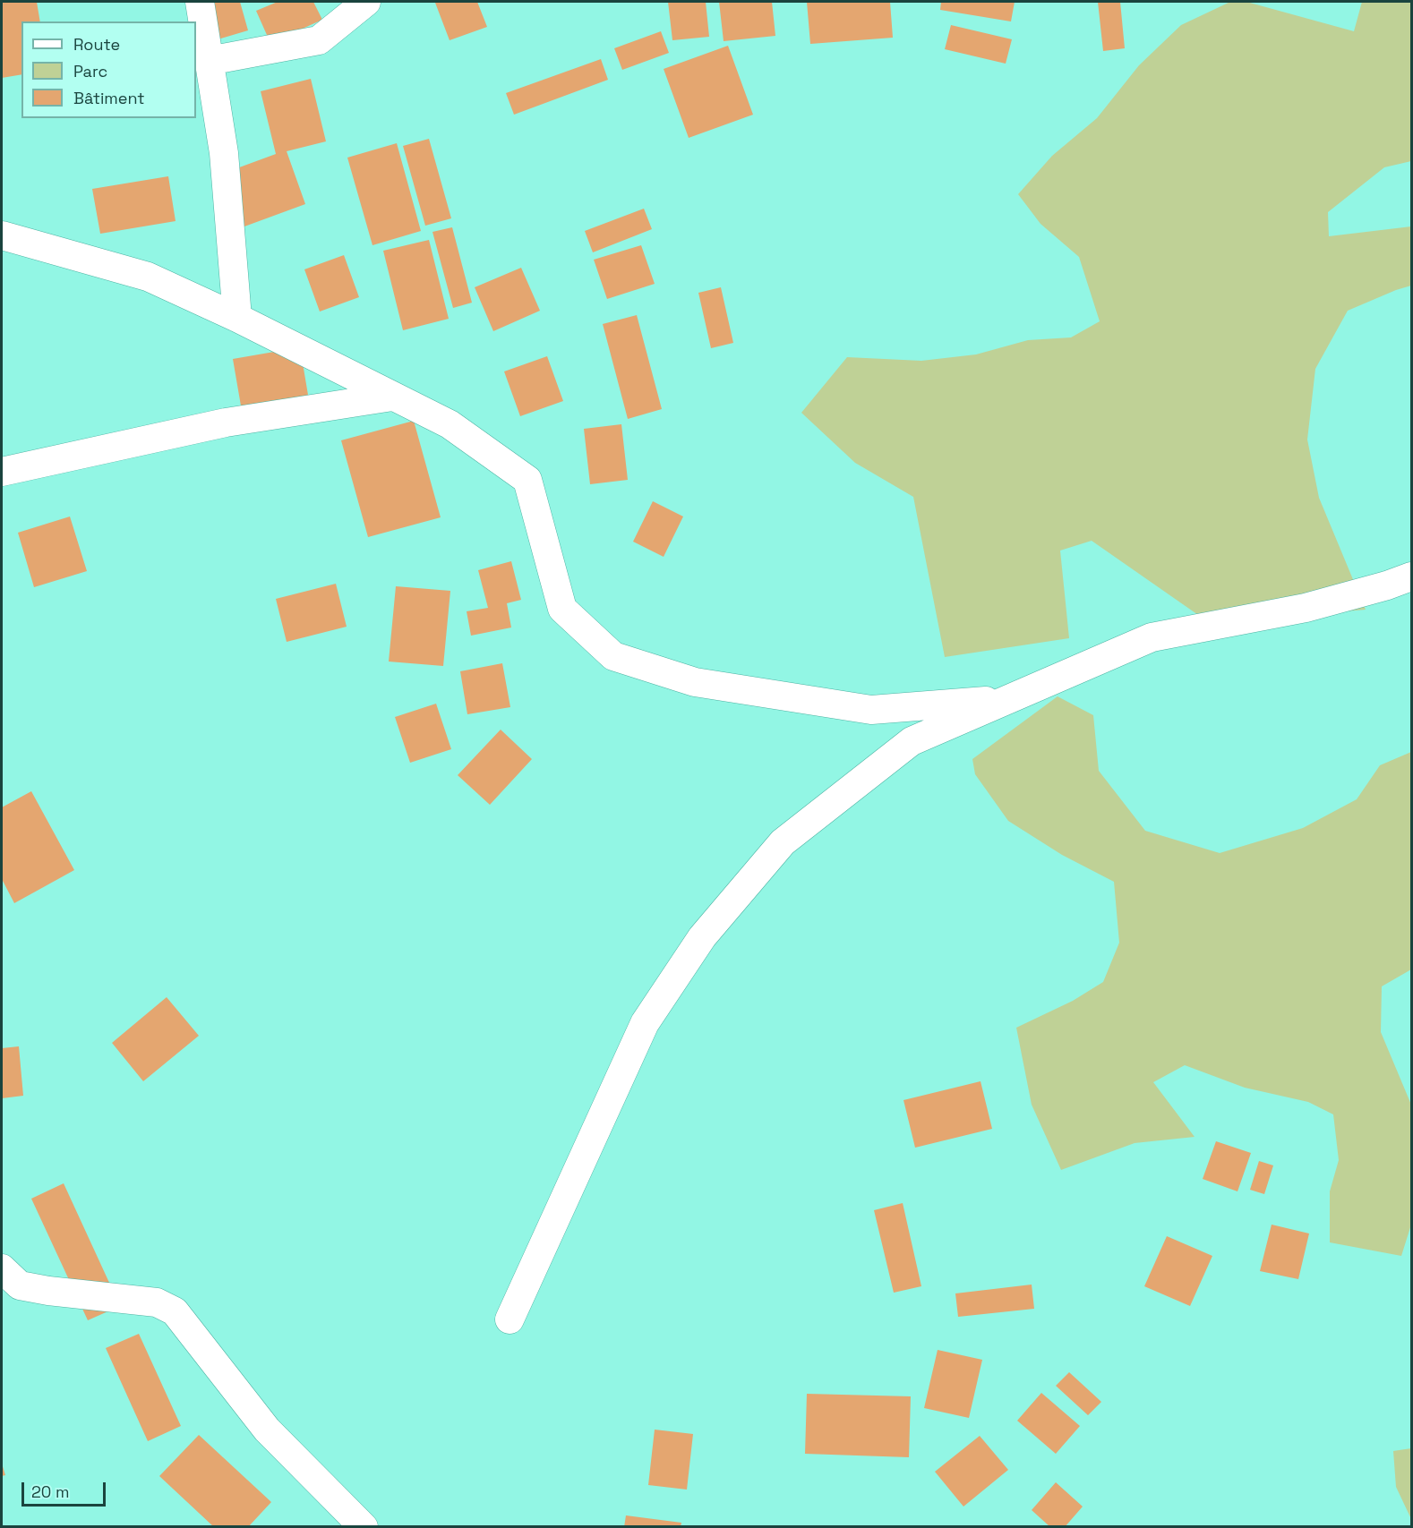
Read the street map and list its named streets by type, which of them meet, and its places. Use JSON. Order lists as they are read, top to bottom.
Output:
{
  "legend": ["Route", "Parc", "Bâtiment"],
  "scale_bar": "20 m"
}
